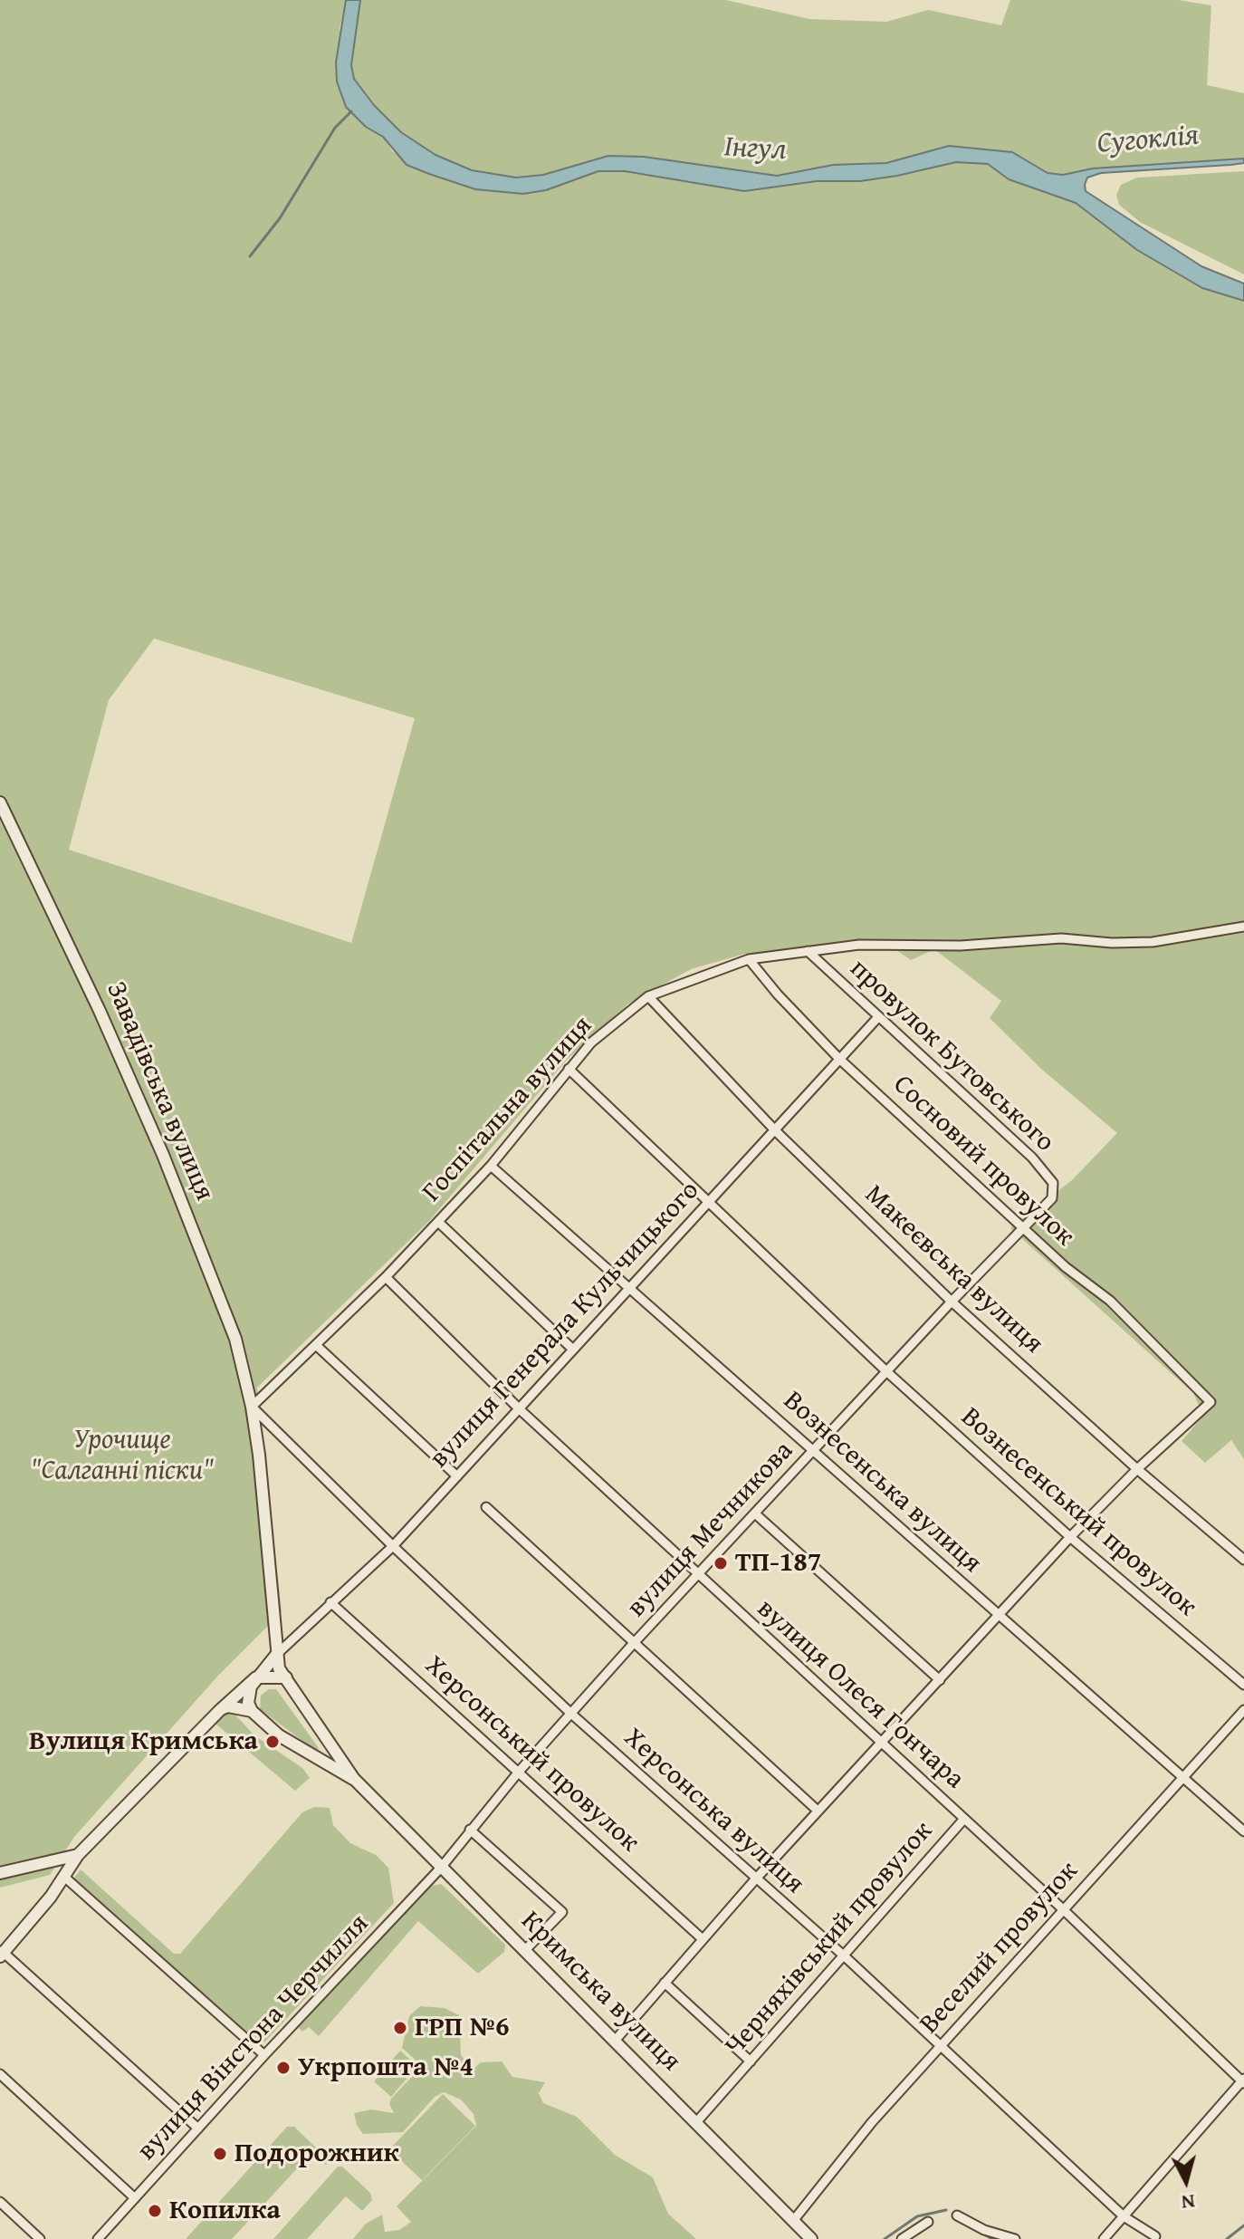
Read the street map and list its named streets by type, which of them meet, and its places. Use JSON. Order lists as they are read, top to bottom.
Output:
{
  "streets": {
    "street": [
      "провулок Бутовського",
      "Завадівська вулиця",
      "Госпітальна вулиця",
      "Сосновий провулок",
      "Макеєвська вулиця",
      "вулиця Генерала Кульчицького",
      "Вознесенська вулиця",
      "Вознесенський провулок",
      "вулиця Мечникова",
      "вулиця Олеся Гончара",
      "Херсонський провулок",
      "Херсонська вулиця",
      "Черняхівський провулок",
      "Веселий провулок",
      "Кримська вулиця",
      "вулиця Вінстона Черчилля"
    ]
  },
  "crossings": [
    ["провулок Бутовського", "Госпітальна вулиця"],
    ["провулок Бутовського", "вулиця Генерала Кульчицького"],
    ["провулок Бутовського", "вулиця Мечникова"],
    ["Завадівська вулиця", "Госпітальна вулиця"],
    ["Завадівська вулиця", "Херсонська вулиця"],
    ["Завадівська вулиця", "Кримська вулиця"],
    ["Госпітальна вулиця", "Сосновий провулок"],
    ["Госпітальна вулиця", "Макеєвська вулиця"],
    ["Госпітальна вулиця", "Вознесенська вулиця"],
    ["Госпітальна вулиця", "Вознесенський провулок"],
    ["Госпітальна вулиця", "вулиця Олеся Гончара"],
    ["Госпітальна вулиця", "Херсонська вулиця"],
    ["Госпітальна вулиця", "Кримська вулиця"],
    ["Сосновий провулок", "Макеєвська вулиця"],
    ["Сосновий провулок", "вулиця Генерала Кульчицького"],
    ["Сосновий провулок", "вулиця Мечникова"],
    ["Макеєвська вулиця", "вулиця Генерала Кульчицького"],
    ["Макеєвська вулиця", "вулиця Мечникова"],
    ["вулиця Генерала Кульчицького", "Вознесенська вулиця"],
    ["вулиця Генерала Кульчицького", "Вознесенський провулок"],
    ["вулиця Генерала Кульчицького", "вулиця Олеся Гончара"],
    ["вулиця Генерала Кульчицького", "Херсонський провулок"],
    ["вулиця Генерала Кульчицького", "Херсонська вулиця"],
    ["вулиця Генерала Кульчицького", "Кримська вулиця"],
    ["Вознесенська вулиця", "вулиця Мечникова"],
    ["Вознесенська вулиця", "Веселий провулок"],
    ["Вознесенський провулок", "вулиця Мечникова"],
    ["вулиця Мечникова", "вулиця Олеся Гончара"],
    ["вулиця Мечникова", "Херсонський провулок"],
    ["вулиця Мечникова", "Херсонська вулиця"],
    ["вулиця Мечникова", "Кримська вулиця"],
    ["вулиця Мечникова", "вулиця Вінстона Черчилля"],
    ["вулиця Олеся Гончара", "Черняхівський провулок"],
    ["вулиця Олеся Гончара", "Веселий провулок"],
    ["Херсонська вулиця", "Черняхівський провулок"],
    ["Херсонська вулиця", "Веселий провулок"],
    ["Херсонська вулиця", "Кримська вулиця"],
    ["Черняхівський провулок", "Кримська вулиця"],
    ["Веселий провулок", "Кримська вулиця"],
    ["Кримська вулиця", "вулиця Вінстона Черчилля"]
  ],
  "water": ["Сугоклія", "Інгул"],
  "parks": ["Урочище \"Салганні піски\""],
  "places": [
    "ТП-187",
    "Вулиця Кримська",
    "ГРП №6",
    "Укрпошта №4",
    "Подорожник",
    "Копилка"
  ],
  "north": "bottom"
}
